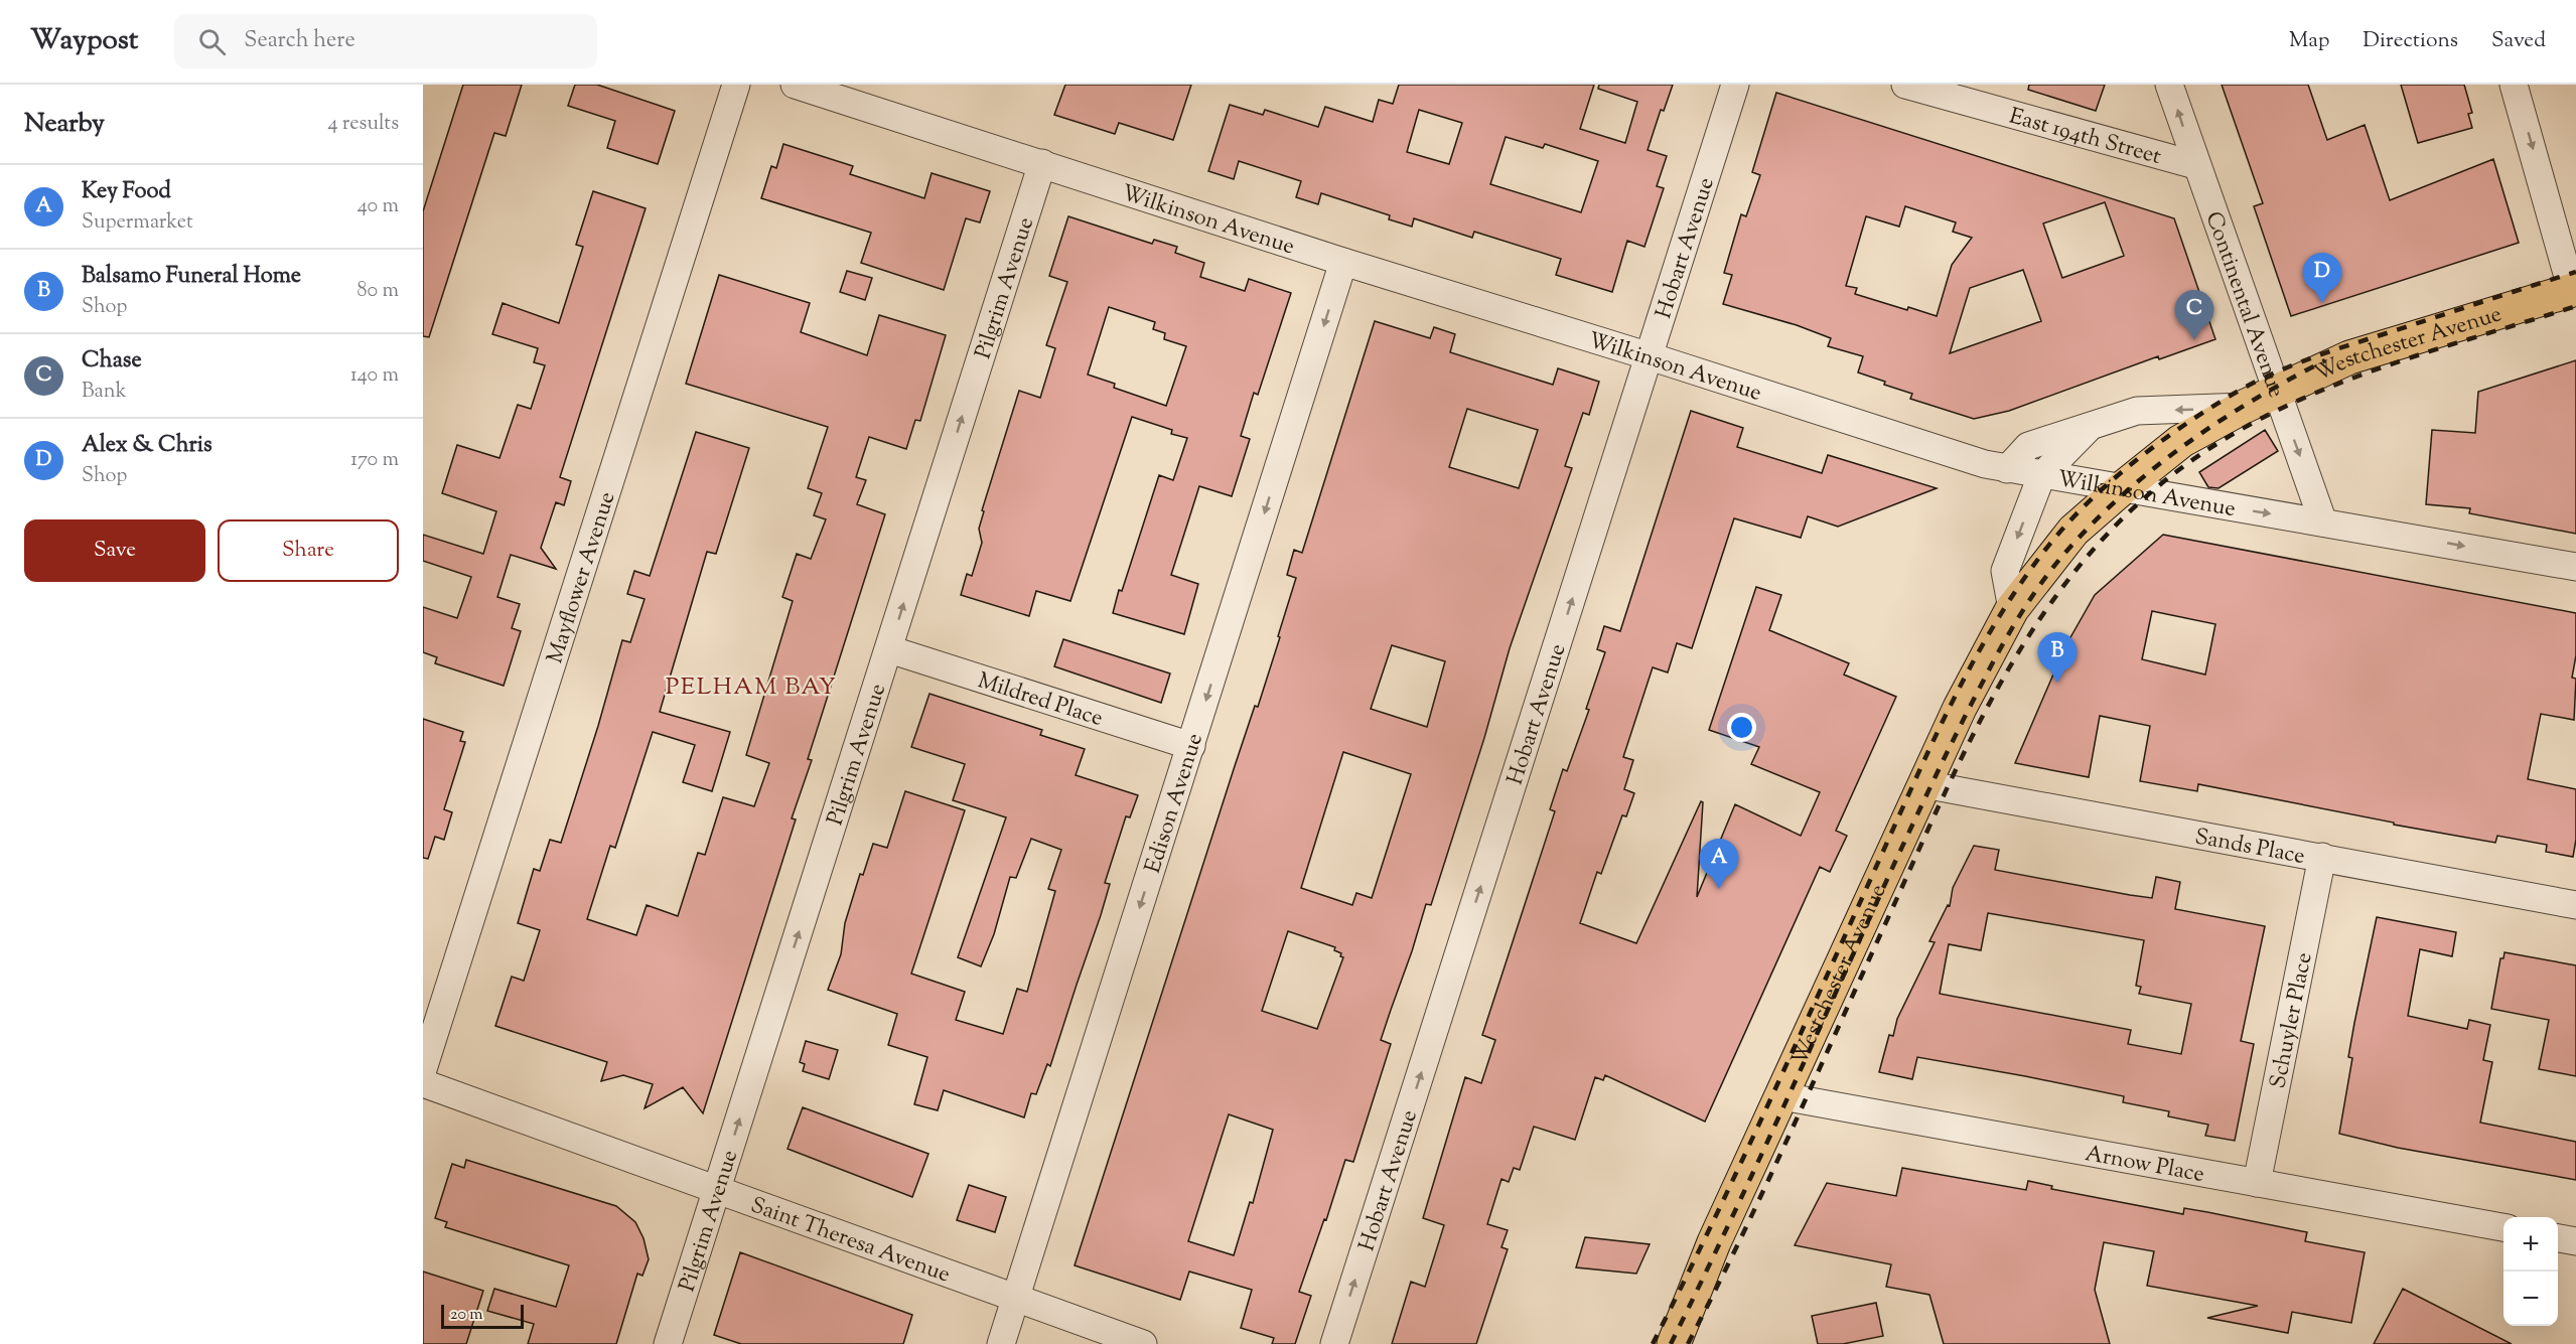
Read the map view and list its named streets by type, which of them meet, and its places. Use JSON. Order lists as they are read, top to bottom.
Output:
{
  "streets": {
    "main road": ["Westchester Avenue"],
    "street": [
      "East 194th Street",
      "Wilkinson Avenue",
      "Hobart Avenue",
      "Pilgrim Avenue",
      "Continental Avenue",
      "Mayflower Avenue",
      "Mildred Place",
      "Edison Avenue",
      "Sands Place",
      "Schuyler Place",
      "Arnow Place",
      "Saint Theresa Avenue"
    ]
  },
  "crossings": [
    ["East 194th Street", "Continental Avenue"],
    ["Wilkinson Avenue", "Hobart Avenue"],
    ["Wilkinson Avenue", "Pilgrim Avenue"],
    ["Wilkinson Avenue", "Continental Avenue"],
    ["Wilkinson Avenue", "Westchester Avenue"],
    ["Wilkinson Avenue", "Edison Avenue"],
    ["Pilgrim Avenue", "Mildred Place"],
    ["Pilgrim Avenue", "Saint Theresa Avenue"],
    ["Continental Avenue", "Westchester Avenue"],
    ["Westchester Avenue", "Sands Place"],
    ["Westchester Avenue", "Arnow Place"],
    ["Mildred Place", "Edison Avenue"],
    ["Edison Avenue", "Saint Theresa Avenue"],
    ["Sands Place", "Schuyler Place"],
    ["Schuyler Place", "Arnow Place"]
  ],
  "one_way": ["Hobart Avenue", "Pilgrim Avenue", "Edison Avenue"],
  "districts": ["PELHAM BAY"],
  "scale_bar": "20 m",
  "page": {
    "header": "Waypost",
    "search": "Search here",
    "nav": ["Map", "Directions", "Saved"],
    "heading": ["Nearby", "4 results"],
    "list": [
      {
        "mark": "A",
        "name": "Key Food",
        "note": "Supermarket",
        "value": "40 m"
      },
      {
        "mark": "B",
        "name": "Balsamo Funeral Home",
        "note": "Shop",
        "value": "80 m"
      },
      {
        "mark": "C",
        "name": "Chase",
        "note": "Bank",
        "value": "140 m"
      },
      {
        "mark": "D",
        "name": "Alex & Chris",
        "note": "Shop",
        "value": "170 m"
      }
    ],
    "pins": [
      "D",
      "C",
      "B",
      "A"
    ],
    "buttons": ["Save", "Share"],
    "map_buttons": ["+", "−"],
    "scale": "20 m"
  }
}
